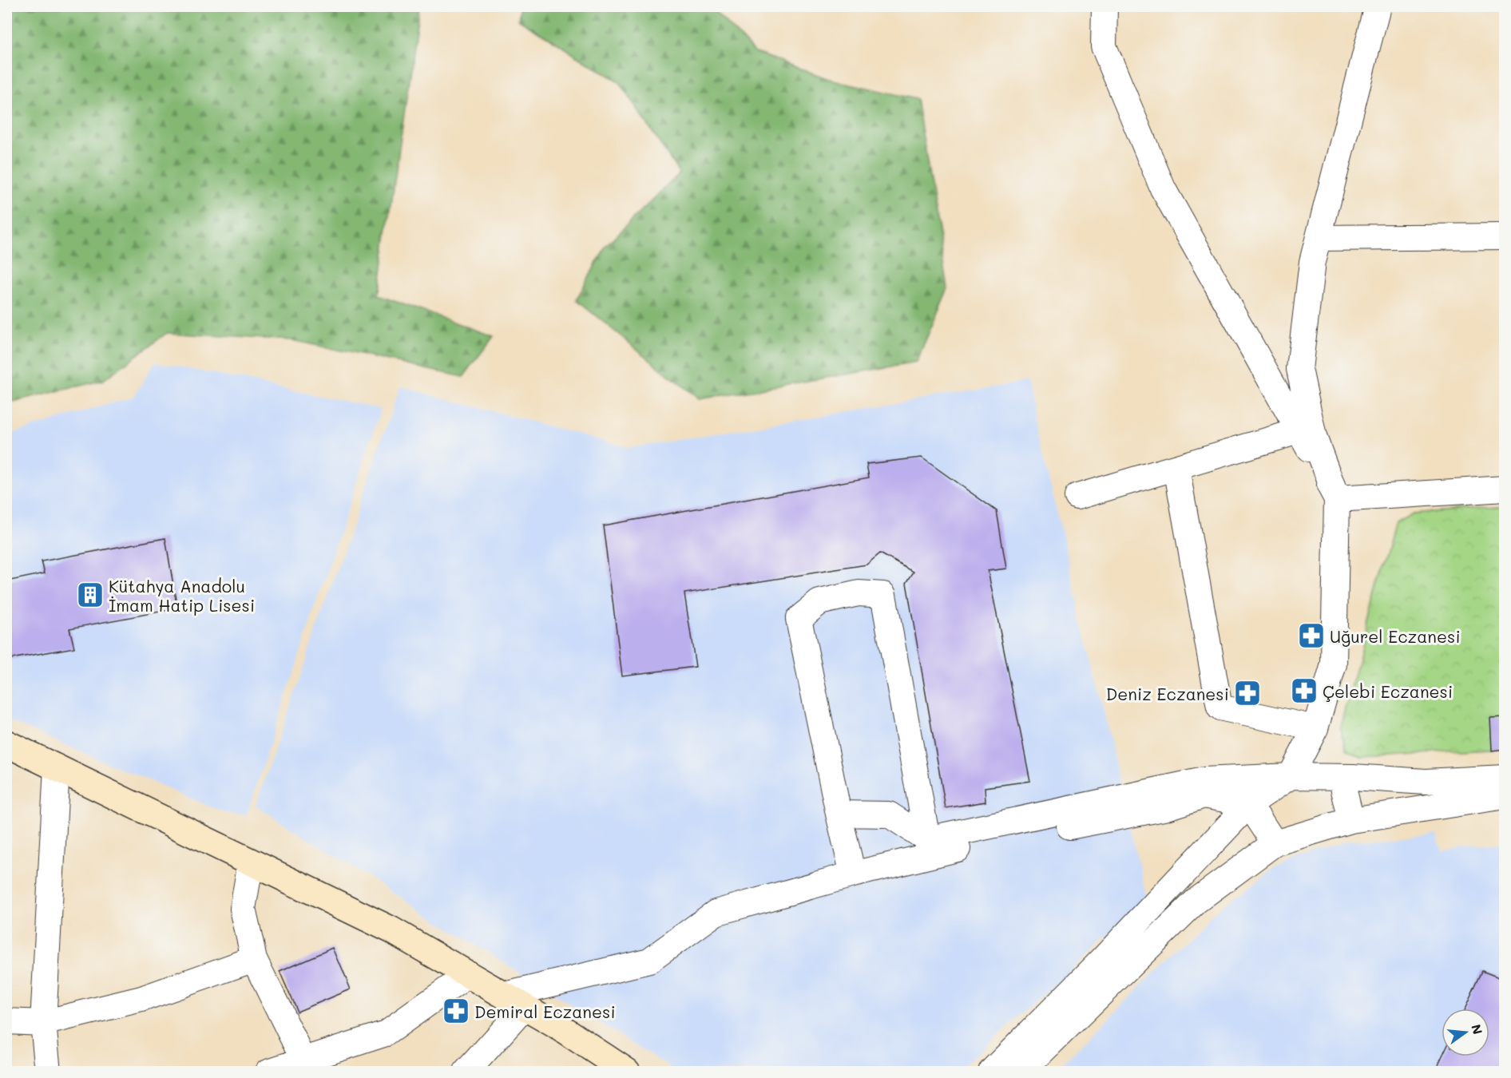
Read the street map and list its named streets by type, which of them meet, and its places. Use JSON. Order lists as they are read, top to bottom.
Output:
{
  "places": {
    "building": ["Kütahya Anadolu İmam Hatip Lisesi"],
    "pharmacy": [
      "Uğurel Eczanesi",
      "Çelebi Eczanesi",
      "Deniz Eczanesi",
      "Demiral Eczanesi"
    ]
  },
  "north": "right"
}
